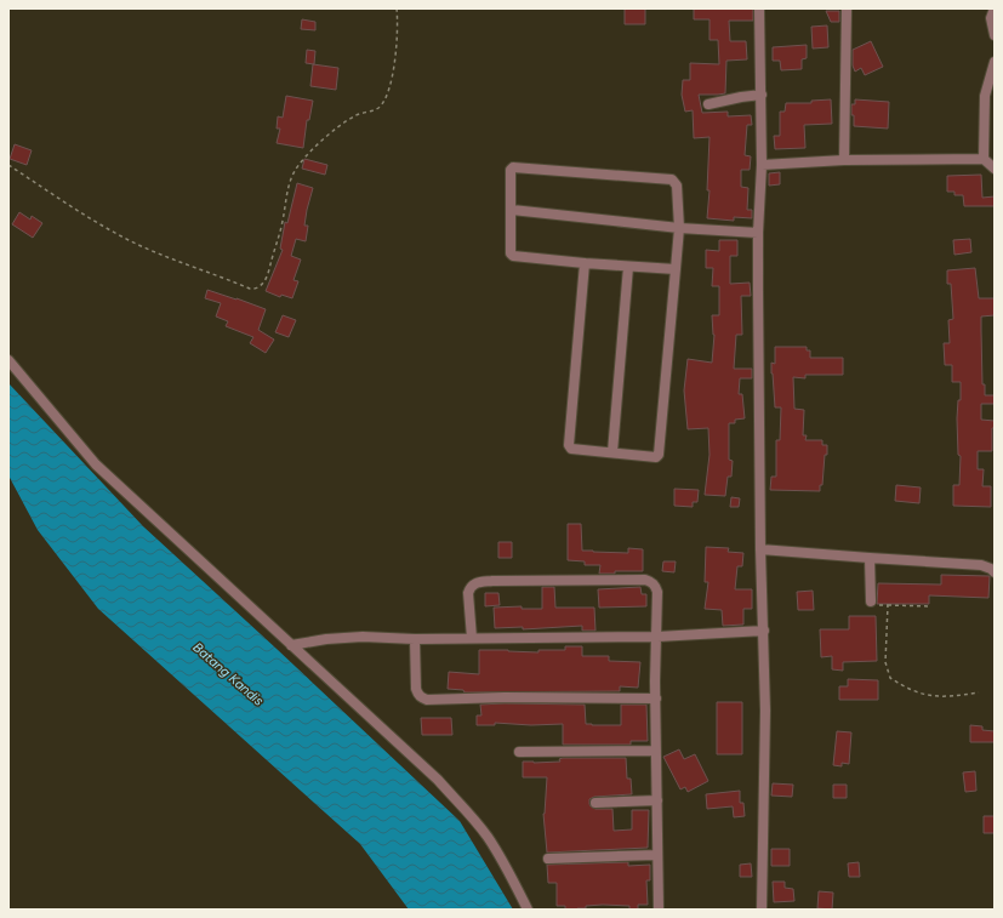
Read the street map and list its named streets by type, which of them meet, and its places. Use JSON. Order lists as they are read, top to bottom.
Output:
{
  "water": ["Batang Kandis"]
}
